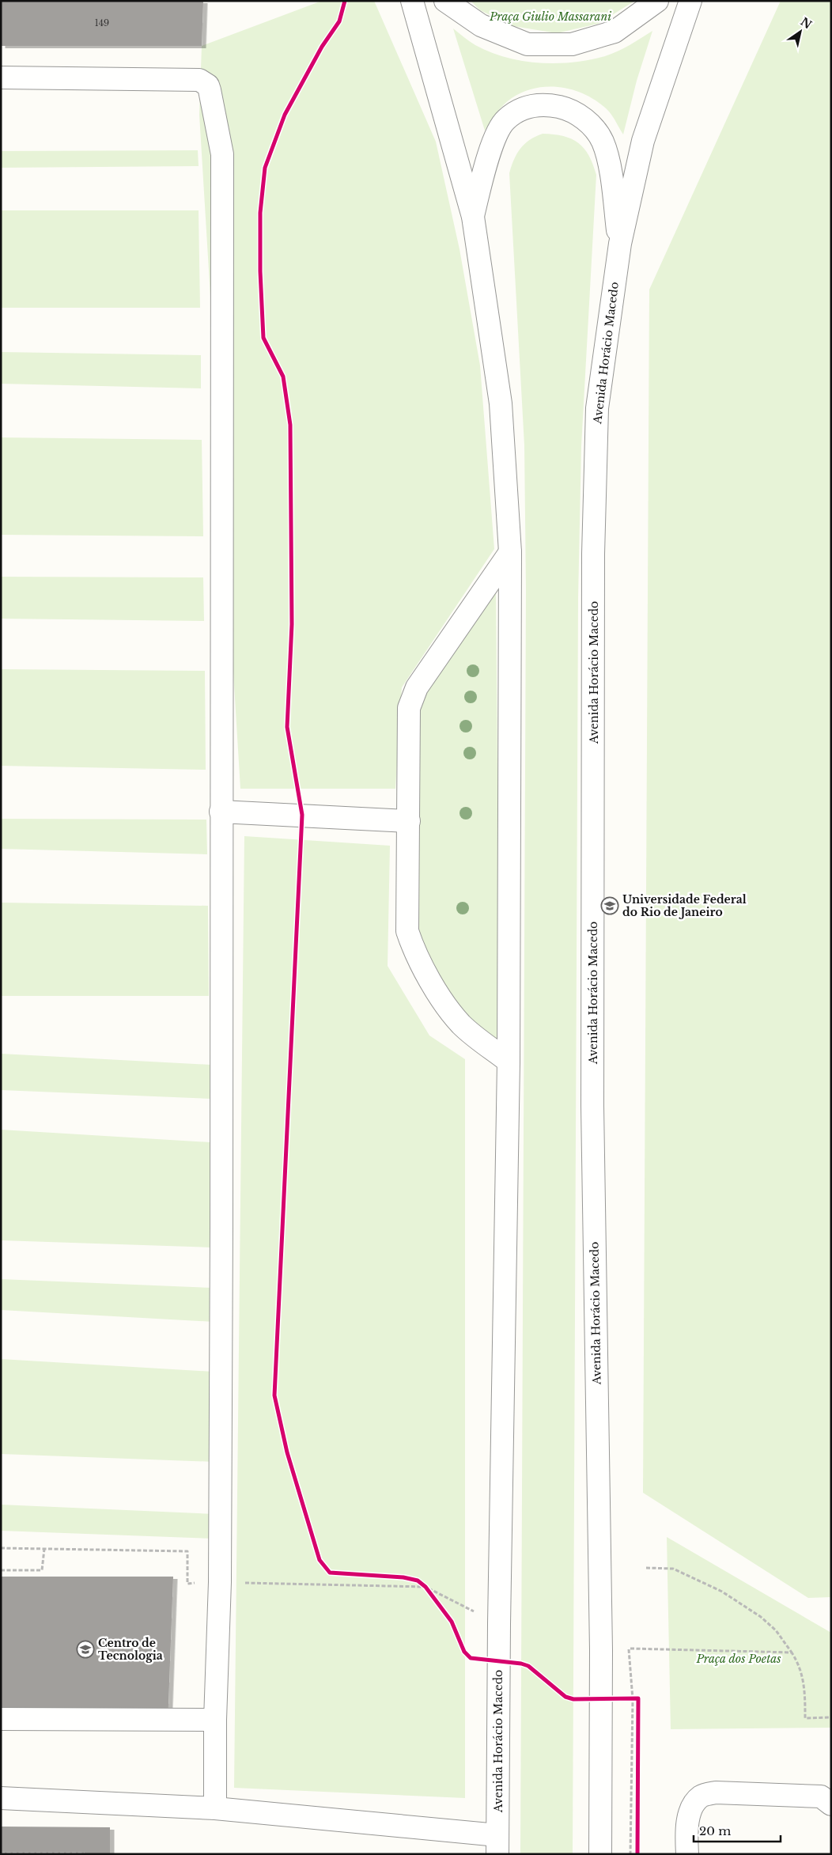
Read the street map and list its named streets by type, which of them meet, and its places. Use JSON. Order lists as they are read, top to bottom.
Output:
{
  "streets": {
    "street": ["Avenida Horácio Macedo"]
  },
  "parks": ["Praça Giulio Massarani", "Praça dos Poetas"],
  "places": {
    "school or university": ["Universidade Federal do Rio de Janeiro", "Centro de Tecnologia"]
  },
  "house_numbers": ["149"],
  "scale_bar": "20 m",
  "north": "top right"
}
